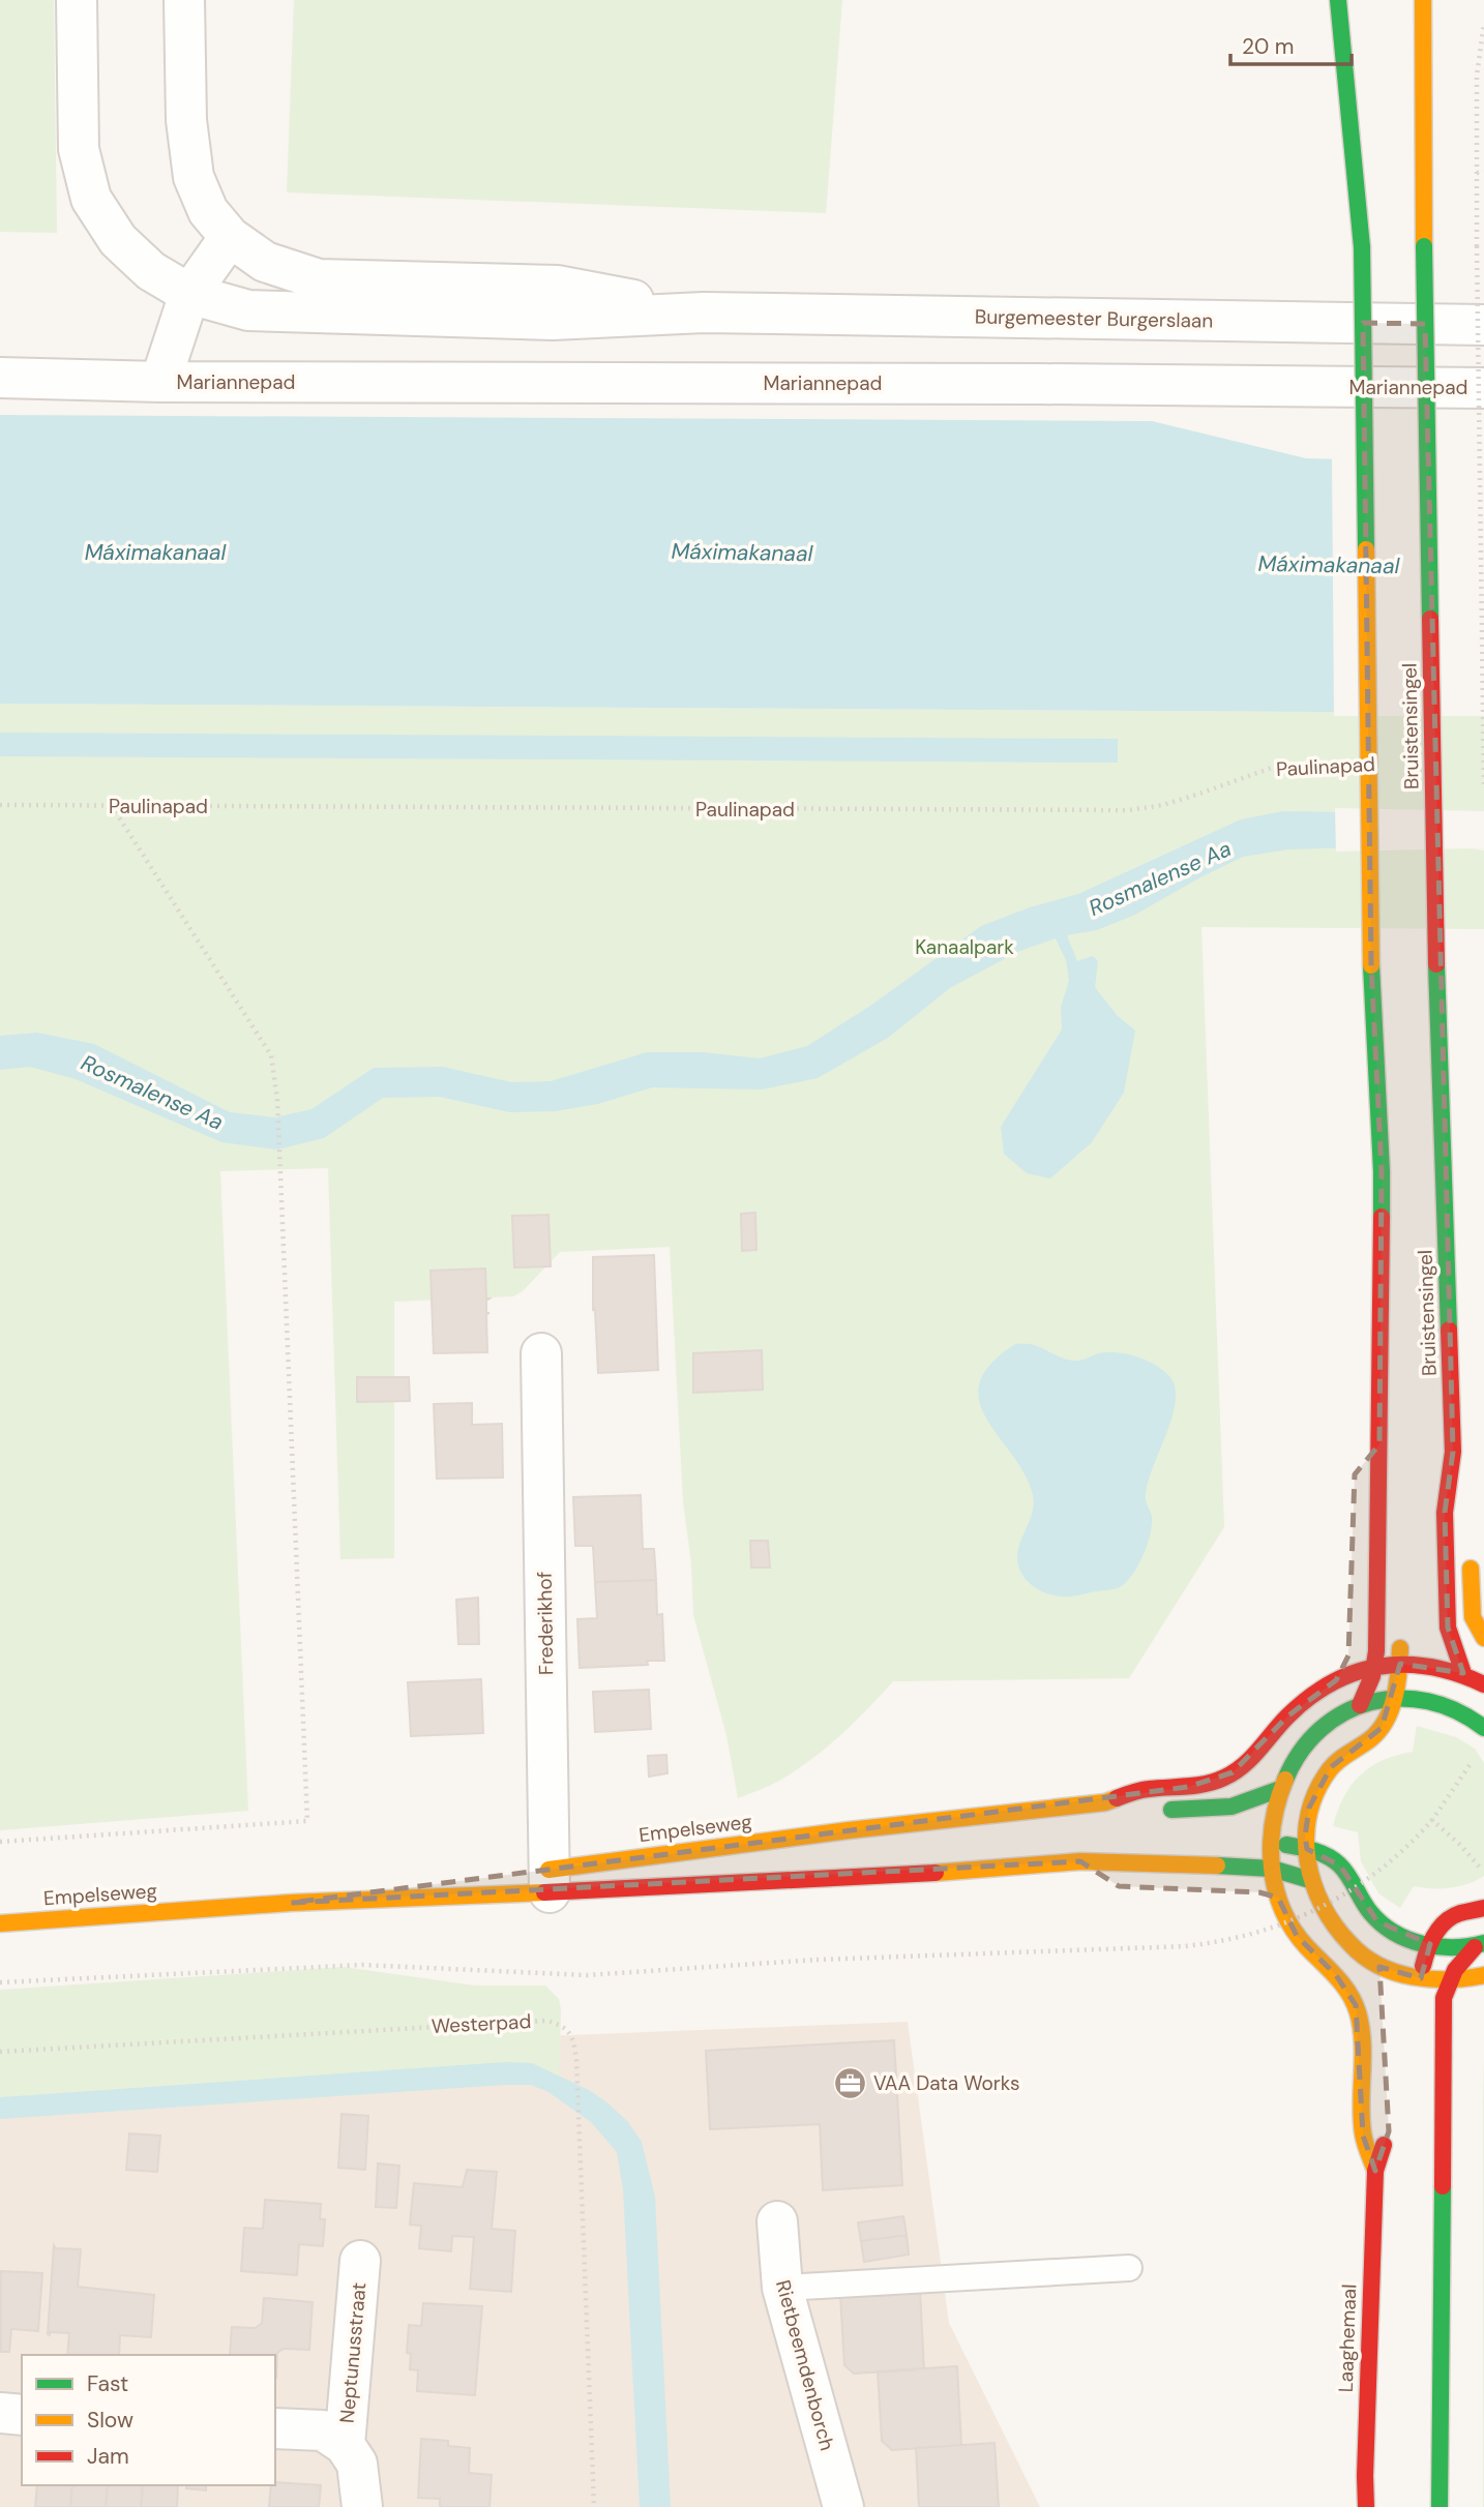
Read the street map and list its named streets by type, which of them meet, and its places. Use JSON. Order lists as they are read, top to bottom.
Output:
{
  "streets": {
    "main road": ["Bruistensingel", "Empelseweg", "Laaghemaal"],
    "street": [
      "Burgemeester Burgerslaan",
      "Mariannepad",
      "Frederikhof",
      "Neptunusstraat",
      "Rietbeemdenborch"
    ],
    "path": ["Paulinapad", "Westerpad"]
  },
  "crossings": [
    ["Frederikhof", "Empelseweg"],
    ["Empelseweg", "Laaghemaal"]
  ],
  "water": ["Máximakanaal", "Rosmalense Aa"],
  "parks": ["Kanaalpark"],
  "places": {
    "office": ["VAA Data Works"]
  },
  "legend": ["Fast", "Slow", "Jam"],
  "scale_bar": "20 m"
}
